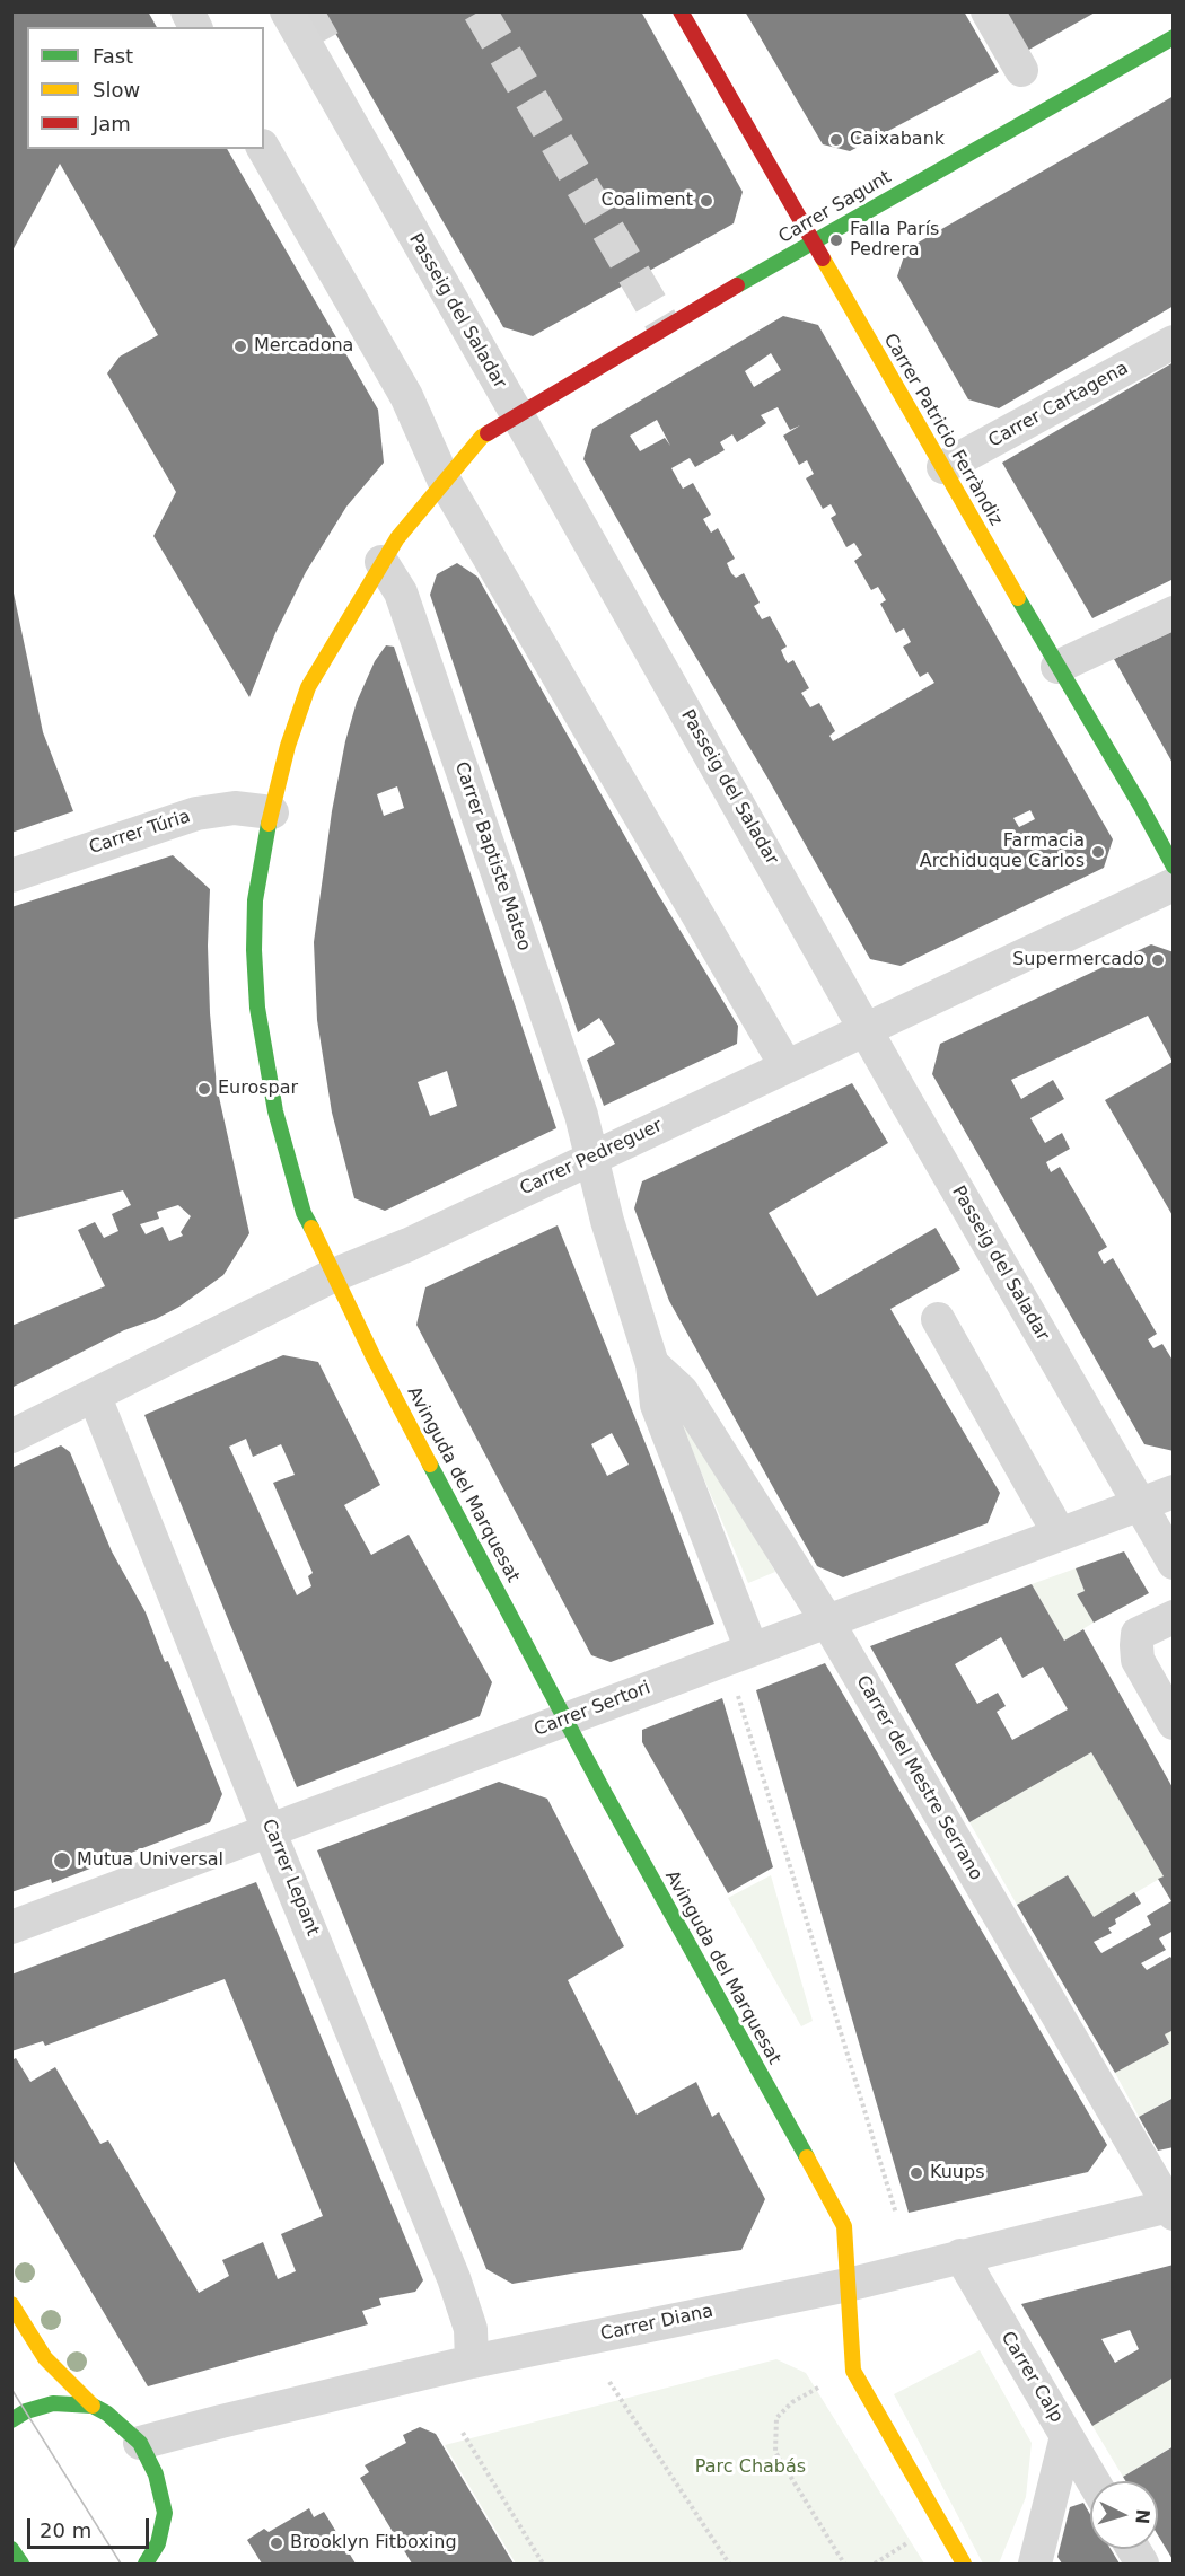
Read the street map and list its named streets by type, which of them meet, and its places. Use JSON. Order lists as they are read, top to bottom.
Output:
{
  "streets": {
    "street": [
      "Carrer Sagunt",
      "Passeig del Saladar",
      "Carrer Cartagena",
      "Carrer Patricio Ferràndiz",
      "Carrer Túria",
      "Carrer Baptiste Mateo",
      "Carrer Pedreguer",
      "Avinguda del Marquesat",
      "Carrer Sertori",
      "Carrer del Mestre Serrano",
      "Carrer Lepant",
      "Carrer Diana",
      "Carrer Calp"
    ]
  },
  "crossings": [
    ["Carrer Sagunt", "Passeig del Saladar"],
    ["Carrer Sagunt", "Carrer Patricio Ferràndiz"],
    ["Carrer Sagunt", "Avinguda del Marquesat"],
    ["Passeig del Saladar", "Carrer Pedreguer"],
    ["Passeig del Saladar", "Avinguda del Marquesat"],
    ["Passeig del Saladar", "Carrer Sertori"],
    ["Carrer Cartagena", "Carrer Patricio Ferràndiz"],
    ["Carrer Túria", "Avinguda del Marquesat"],
    ["Carrer Baptiste Mateo", "Carrer Pedreguer"],
    ["Carrer Baptiste Mateo", "Avinguda del Marquesat"],
    ["Carrer Baptiste Mateo", "Carrer del Mestre Serrano"],
    ["Carrer Pedreguer", "Avinguda del Marquesat"],
    ["Carrer Pedreguer", "Carrer del Mestre Serrano"],
    ["Carrer Pedreguer", "Carrer Lepant"],
    ["Avinguda del Marquesat", "Carrer Sertori"],
    ["Avinguda del Marquesat", "Carrer Diana"],
    ["Carrer Sertori", "Carrer del Mestre Serrano"],
    ["Carrer Sertori", "Carrer Lepant"],
    ["Carrer del Mestre Serrano", "Carrer Diana"],
    ["Carrer Lepant", "Carrer Diana"],
    ["Carrer Diana", "Carrer Calp"]
  ],
  "parks": ["Parc Chabás"],
  "places": [
    "Caixabank",
    "Coaliment",
    "Falla París Pedrera",
    "Mercadona",
    "Farmacia Archiduque Carlos",
    "Supermercado",
    "Eurospar",
    "Mutua Universal",
    "Kuups",
    "Brooklyn Fitboxing"
  ],
  "legend": ["Fast", "Slow", "Jam"],
  "scale_bar": "20 m",
  "north": "right"
}
